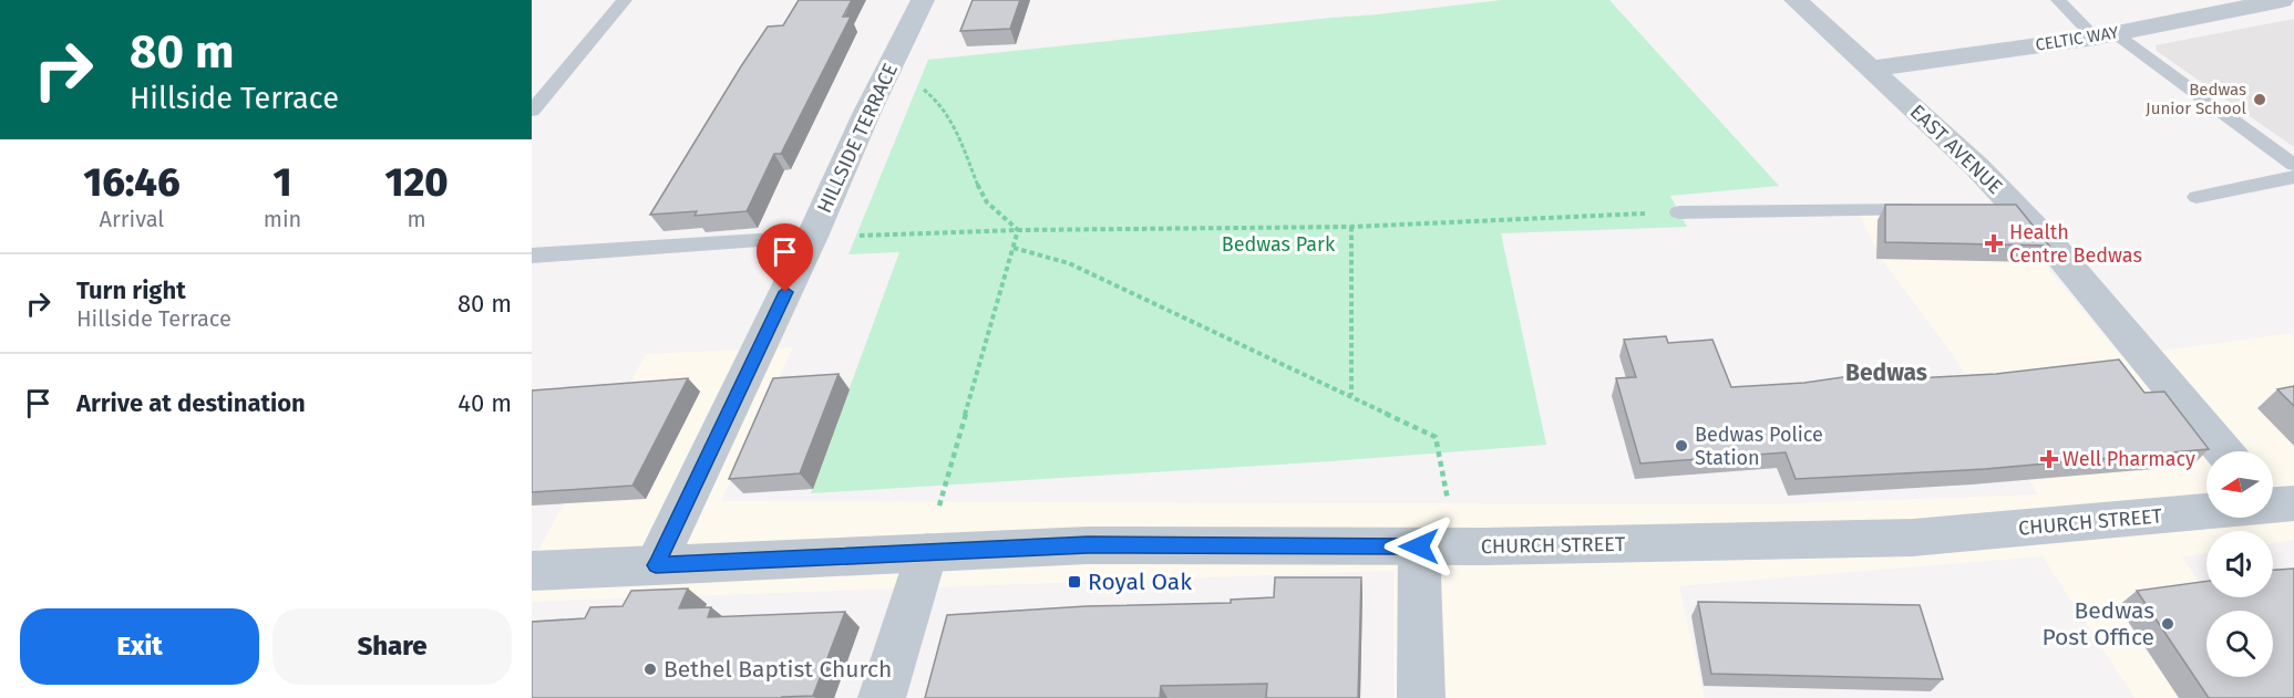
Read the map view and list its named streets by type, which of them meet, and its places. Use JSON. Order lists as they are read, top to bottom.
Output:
{
  "streets": {
    "street": [
      "CELTIC WAY",
      "HILLSIDE TERRACE",
      "EAST AVENUE",
      "CHURCH STREET"
    ]
  },
  "crossings": [
    ["CELTIC WAY", "EAST AVENUE"],
    ["HILLSIDE TERRACE", "CHURCH STREET"]
  ],
  "districts": ["Bedwas"],
  "parks": ["Bedwas Park"],
  "places": {
    "other": [
      "Bedwas Junior School",
      "Bedwas Police Station",
      "Bedwas Post Office",
      "Bethel Baptist Church"
    ],
    "health": ["Health Centre Bedwas", "Well Pharmacy"],
    "transit": ["Royal Oak"]
  },
  "north": "left",
  "page": {
    "turn": ["80 m", "Hillside Terrace"],
    "eta": [
      "16:46",
      "Arrival",
      "1",
      "min",
      "120",
      "m"
    ],
    "list": [
      {
        "name": "Turn right",
        "note": "Hillside Terrace",
        "value": "80 m"
      },
      {
        "name": "Arrive at destination",
        "value": "40 m"
      }
    ],
    "buttons": ["Exit", "Share"]
  }
}
